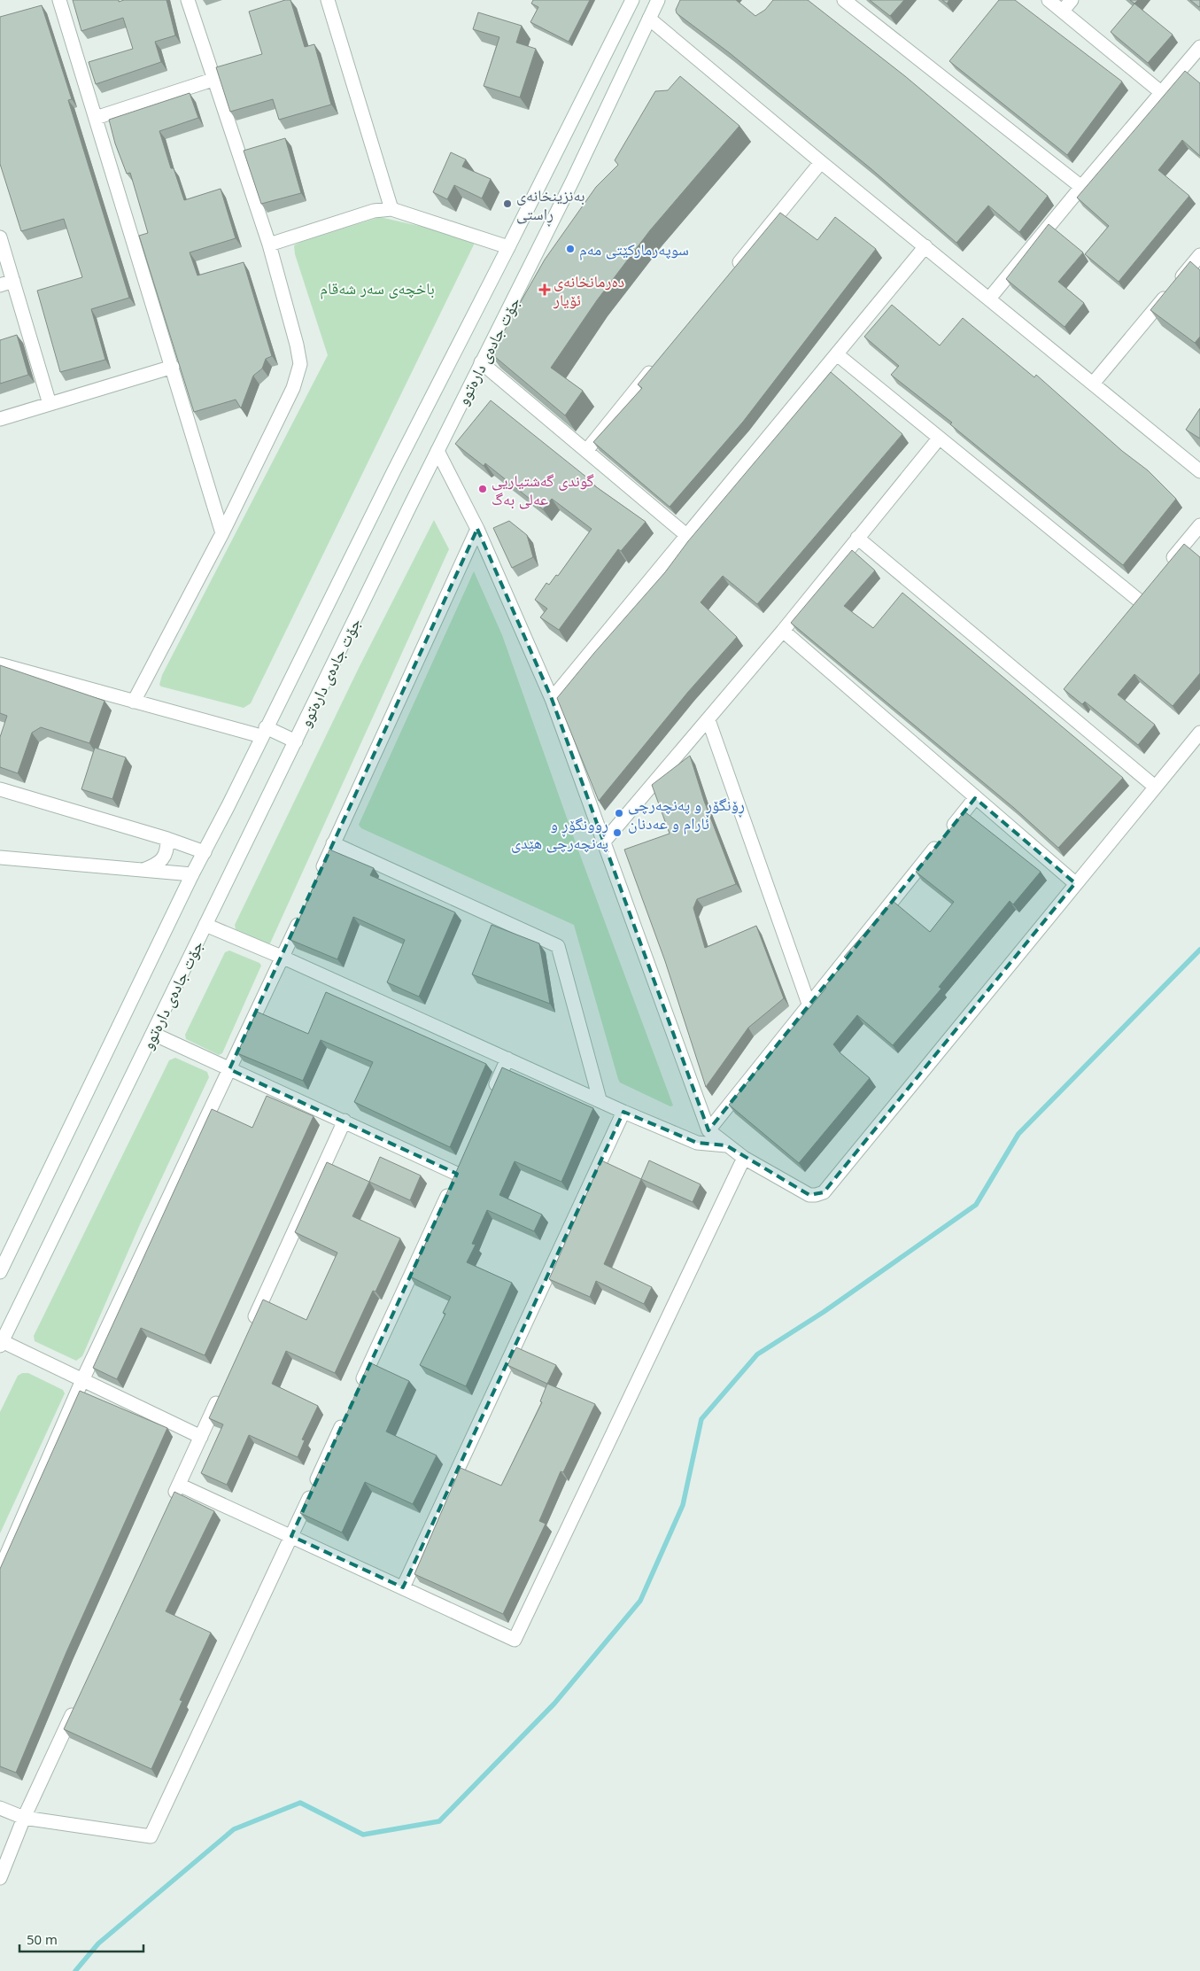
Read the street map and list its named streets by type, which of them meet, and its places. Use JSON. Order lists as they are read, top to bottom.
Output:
{
  "streets": {
    "street": ["جۆت جادەی دارەتوو"]
  },
  "parks": ["باخچەی سەر شەقام"],
  "places": {
    "other": [
      "بەنزینخانەی ڕاستی",
      "سوپەرمارکێتی مەم",
      "گوندی گەشتیاریی عەلی بەگ",
      "ڕۆنگۆڕ و پەنچەرچی ئارام و عەدنان",
      "ڕوونگۆڕ و پەنچەرچی هێدی"
    ],
    "health": ["دەرمانخانەی ئۆیار"]
  },
  "scale_bar": "50 m"
}
